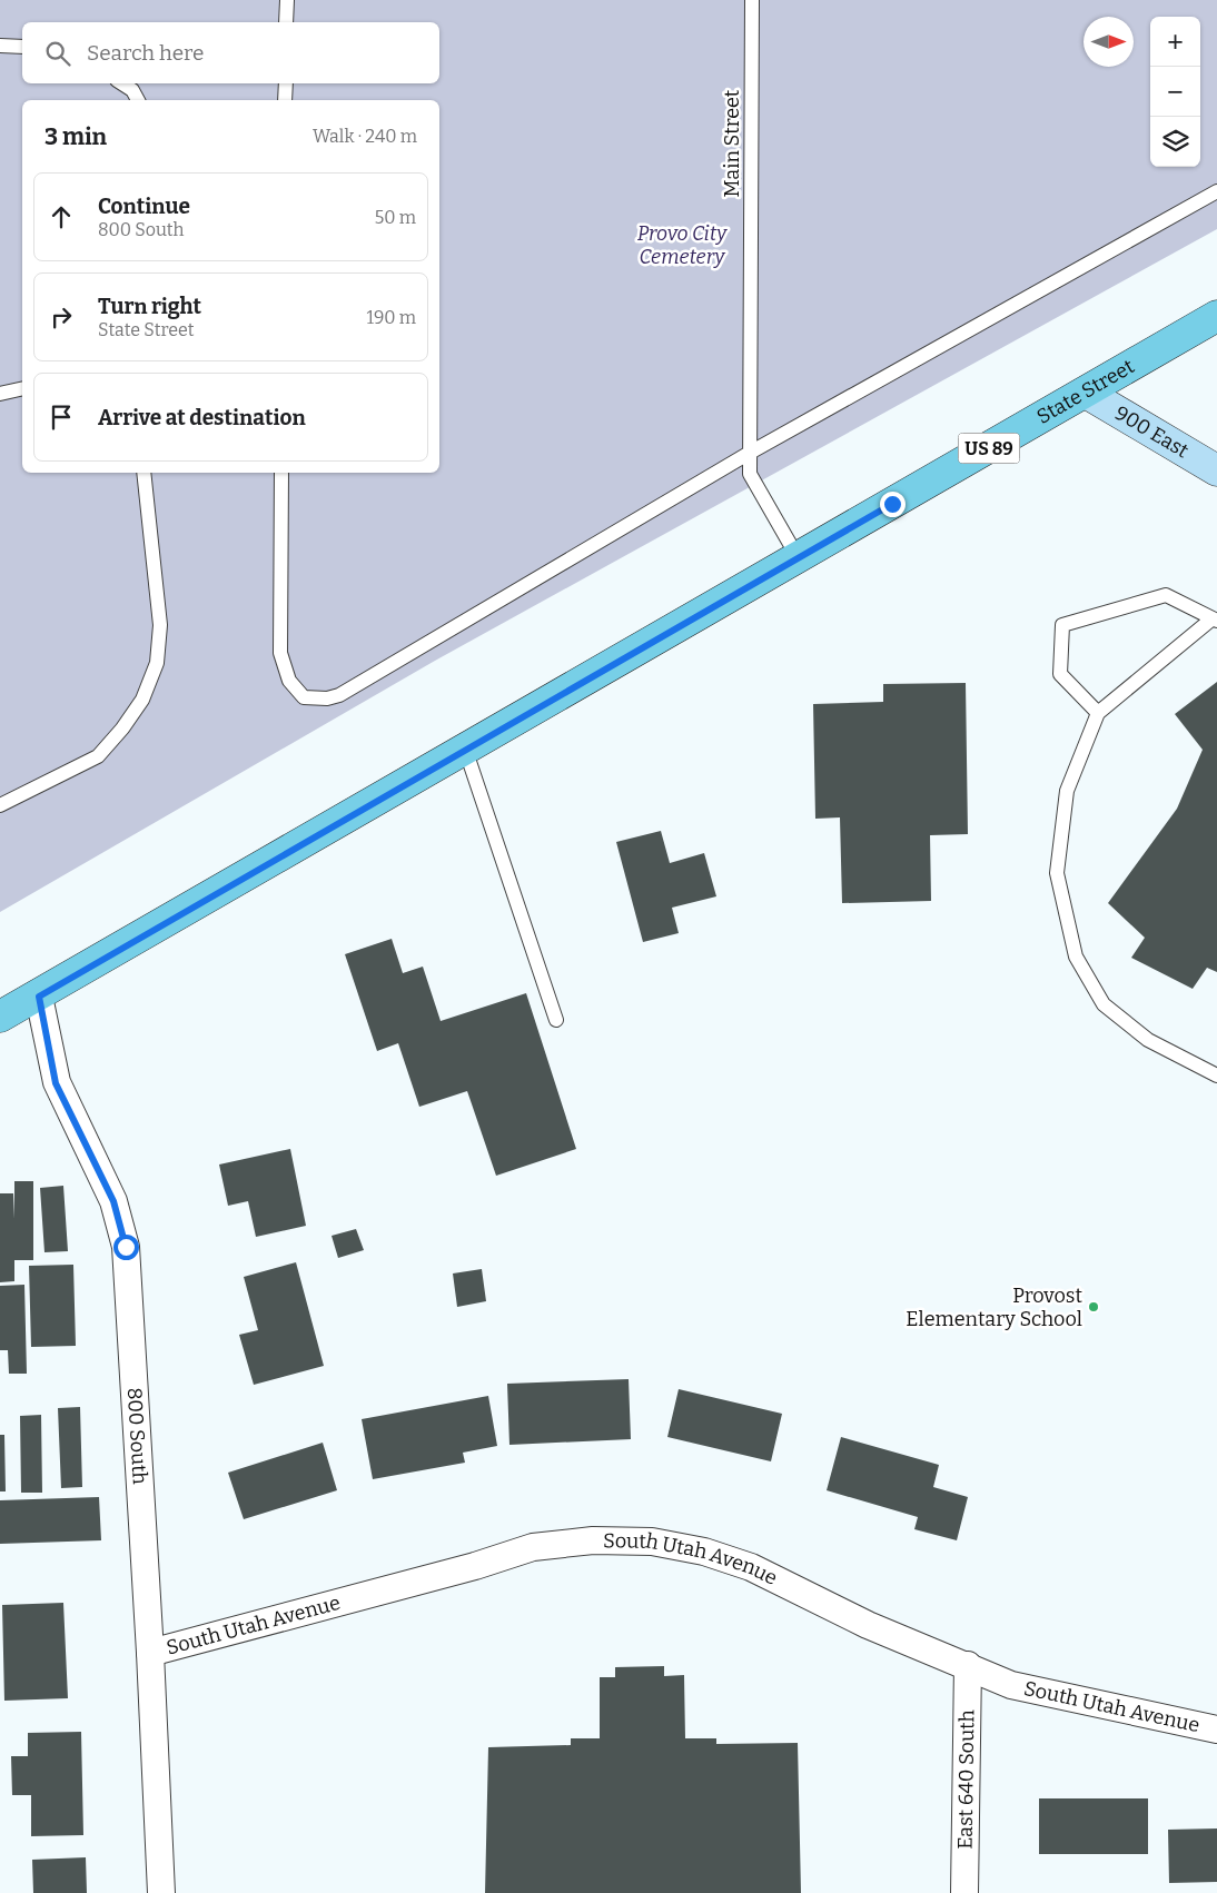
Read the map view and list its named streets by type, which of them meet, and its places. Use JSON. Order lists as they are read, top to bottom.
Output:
{
  "streets": {
    "main road": ["State Street", "900 East", "US 89"],
    "street": ["800 South", "South Utah Avenue", "East 640 South"],
    "lane": ["Main Street"]
  },
  "crossings": [
    ["Main Street", "State Street"],
    ["State Street", "900 East"],
    ["State Street", "800 South"],
    ["800 South", "South Utah Avenue"],
    ["South Utah Avenue", "East 640 South"]
  ],
  "parks": ["Provo City Cemetery"],
  "places": ["Provost Elementary School"],
  "north": "right",
  "page": {
    "map_buttons": ["+", "−"],
    "search": "Search here",
    "heading": ["3 min", "Walk · 240 m"],
    "list": [
      ["Continue", "800 South", "50 m"],
      ["Turn right", "State Street", "190 m"],
      "Arrive at destination"
    ]
  }
}
